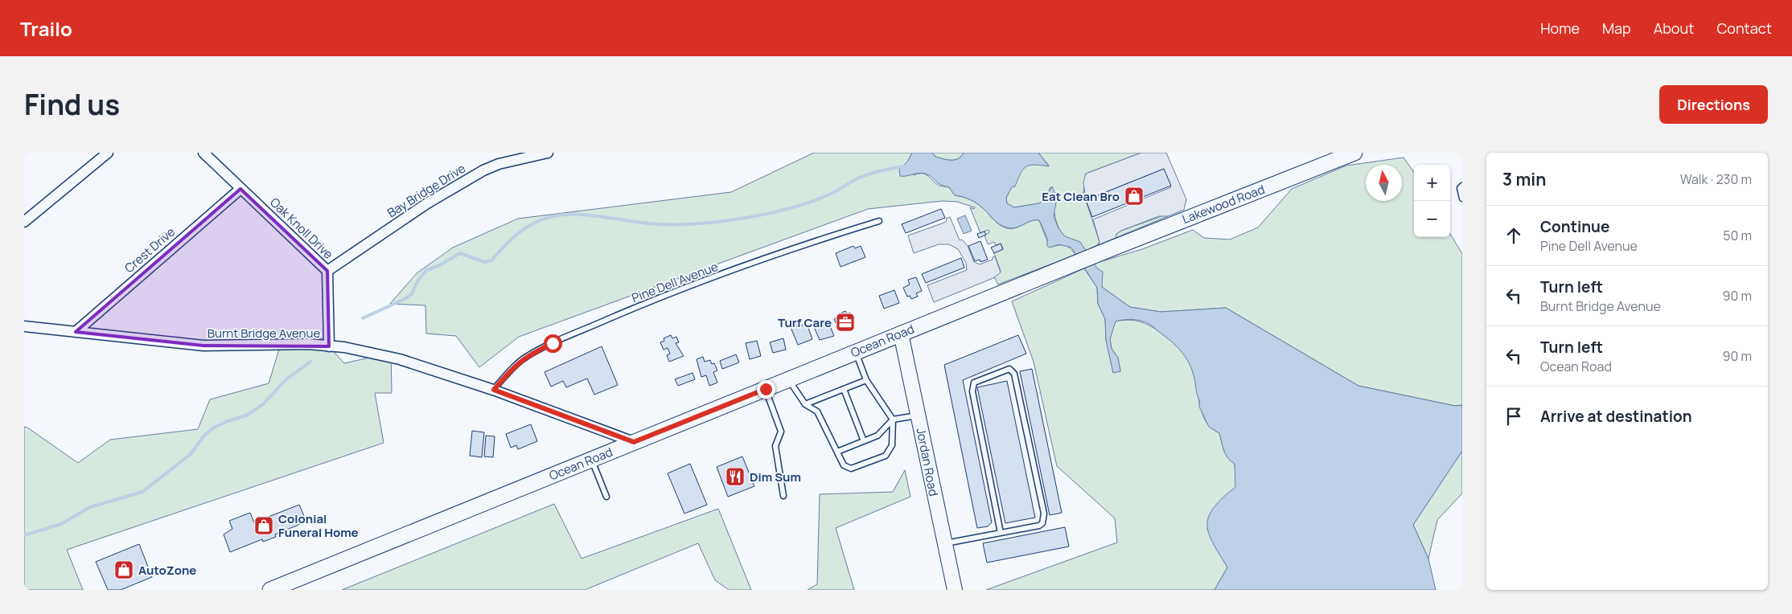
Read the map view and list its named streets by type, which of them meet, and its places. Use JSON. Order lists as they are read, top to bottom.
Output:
{
  "streets": {
    "main road": ["Lakewood Road", "Ocean Road"],
    "street": [
      "Bay Bridge Drive",
      "Oak Knoll Drive",
      "Crest Drive",
      "Burnt Bridge Avenue",
      "Jordan Road"
    ],
    "lane": ["Pine Dell Avenue"]
  },
  "crossings": [
    ["Bay Bridge Drive", "Oak Knoll Drive"],
    ["Lakewood Road", "Ocean Road"],
    ["Oak Knoll Drive", "Crest Drive"],
    ["Oak Knoll Drive", "Burnt Bridge Avenue"],
    ["Crest Drive", "Burnt Bridge Avenue"],
    ["Pine Dell Avenue", "Burnt Bridge Avenue"],
    ["Burnt Bridge Avenue", "Ocean Road"],
    ["Ocean Road", "Jordan Road"]
  ],
  "places": {
    "shop": ["Eat Clean Bro", "Colonial Funeral Home", "AutoZone"],
    "office": ["Turf Care"],
    "restaurant": ["Dim Sum"]
  },
  "north": "top",
  "page": {
    "header": "Trailo",
    "nav": [
      "Home",
      "Map",
      "About",
      "Contact"
    ],
    "title": "Find us",
    "buttons": "Directions",
    "heading": ["3 min", "Walk · 230 m"],
    "map_buttons": ["+", "−"],
    "list": [
      ["Continue", "Pine Dell Avenue", "50 m"],
      ["Turn left", "Burnt Bridge Avenue", "90 m"],
      ["Turn left", "Ocean Road", "90 m"],
      "Arrive at destination"
    ]
  }
}
